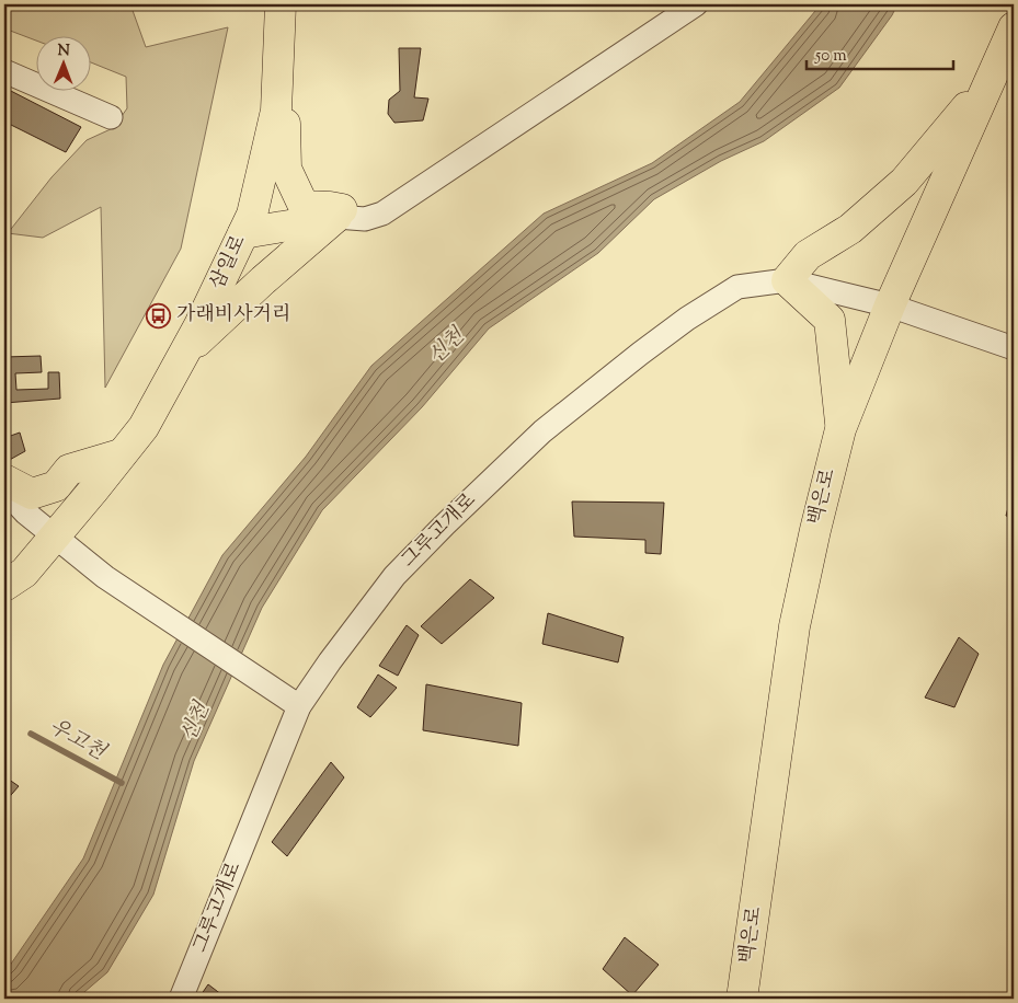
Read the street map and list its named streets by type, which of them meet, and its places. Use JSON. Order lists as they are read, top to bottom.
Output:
{
  "streets": {
    "main road": ["삼일로", "백은로"],
    "street": ["그루고개로"]
  },
  "crossings": [
    ["백은로", "그루고개로"]
  ],
  "water": ["신천", "우고천"],
  "places": {
    "bus stop": ["가래비사거리"]
  },
  "scale_bar": "50 m",
  "north": "top"
}
